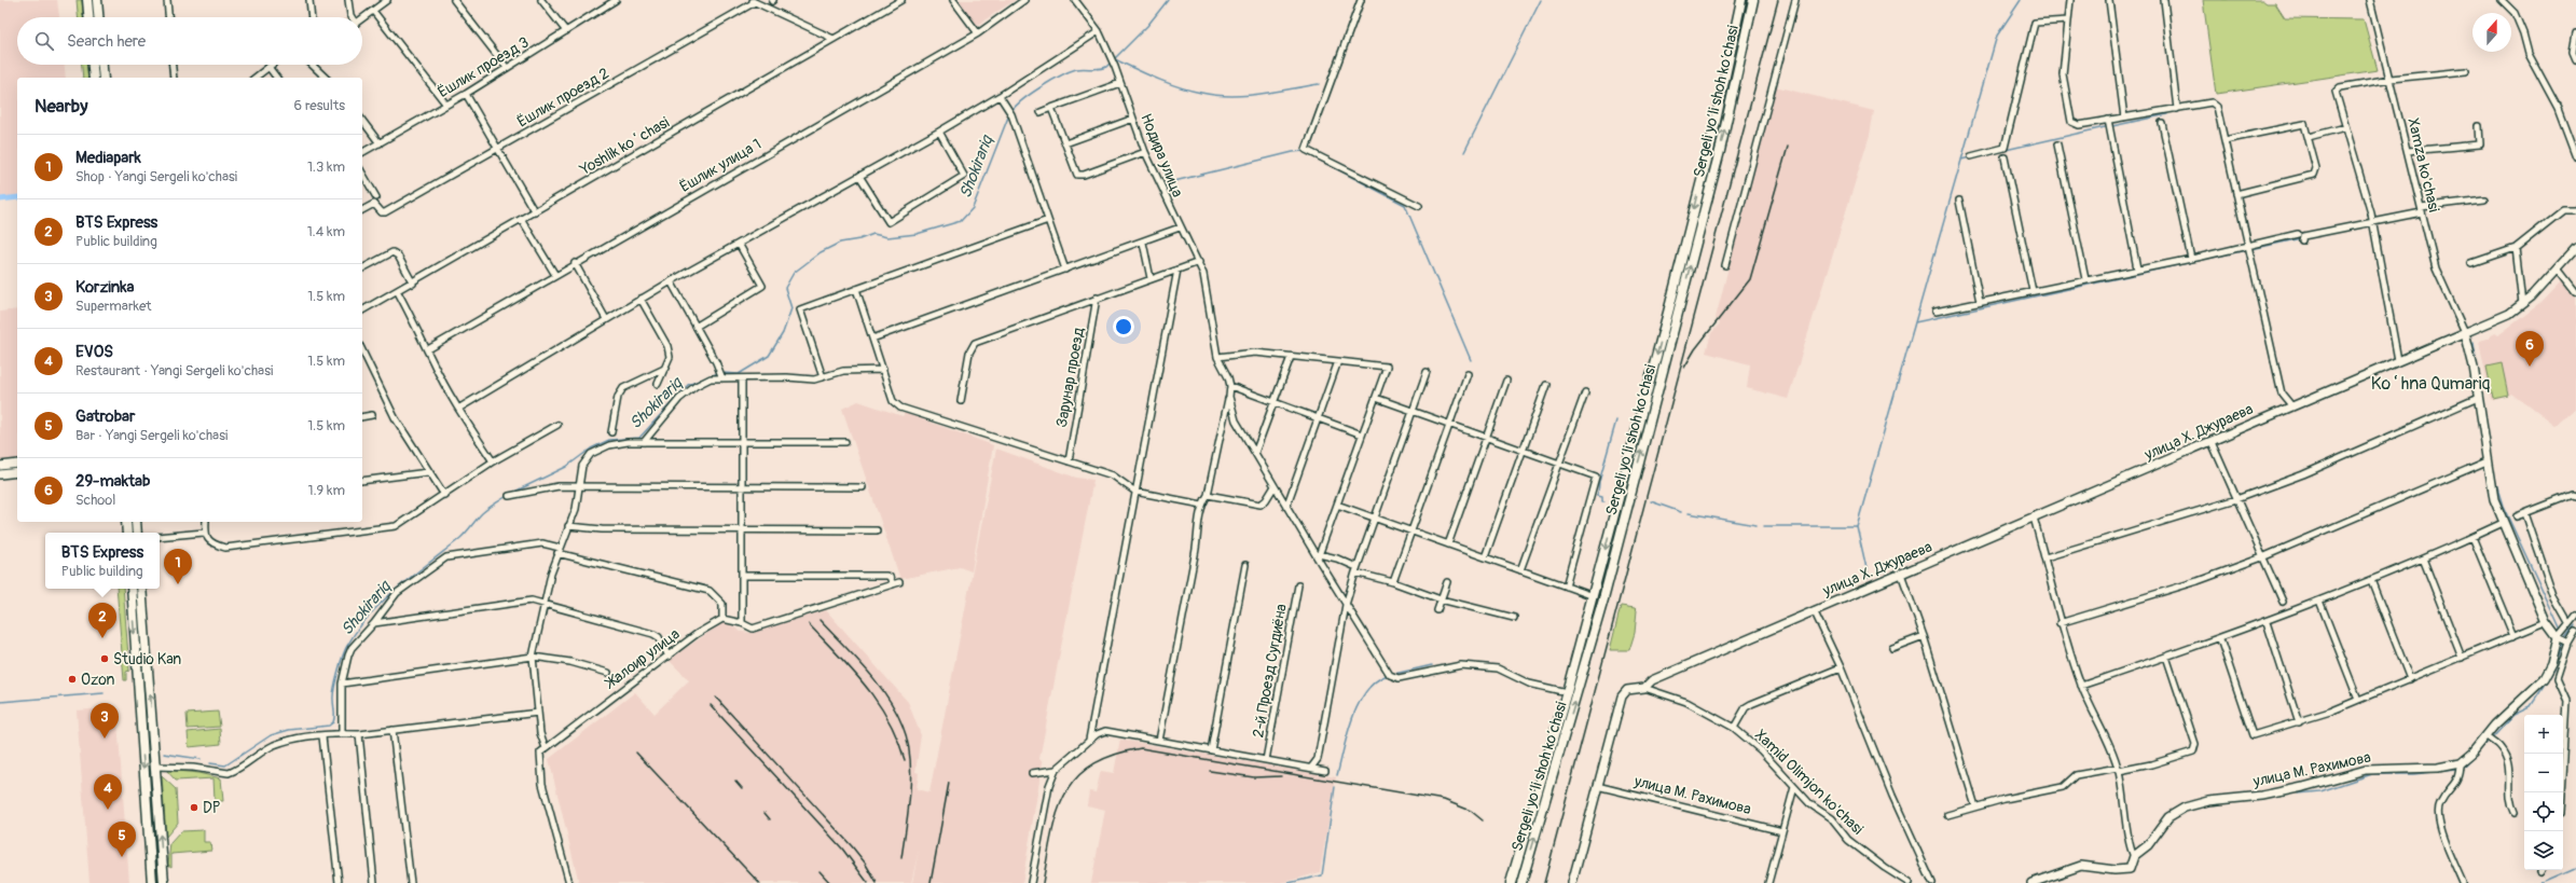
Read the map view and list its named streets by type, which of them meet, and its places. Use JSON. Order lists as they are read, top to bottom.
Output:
{
  "streets": {
    "main road": ["Sergeli yo‘li shoh ko‘chasi"],
    "street": [
      "Ёшлик проезд 3",
      "Ёшлик проезд 2",
      "Yoshlik koʻchasi",
      "Нодира улица",
      "Ёшлик улица 1",
      "Xamza ko'chasi",
      "Зарунар проезд",
      "улица Х. Джураева",
      "Жалоир улица",
      "2-й Проезд Сугдиёна",
      "улица М. Рахимова",
      "Xamid Olimjon ko'chasi"
    ]
  },
  "crossings": [
    ["Xamza ko'chasi", "улица Х. Джураева"],
    ["улица Х. Джураева", "улица М. Рахимова"],
    ["улица Х. Джураева", "Xamid Olimjon ko'chasi"]
  ],
  "districts": ["Koʻhna Qumariq"],
  "water": ["Shokirariq"],
  "places": ["Studio Kan", "Ozon", "DP"],
  "north": "top",
  "page": {
    "search": "Search here",
    "heading": ["Nearby", "6 results"],
    "list": [
      {
        "mark": "1",
        "name": "Mediapark",
        "note": "Shop · Yangi Sergeli ko'chasi",
        "value": "1.3 km"
      },
      {
        "mark": "2",
        "name": "BTS Express",
        "note": "Public building",
        "value": "1.4 km"
      },
      {
        "mark": "3",
        "name": "Korzinka",
        "note": "Supermarket",
        "value": "1.5 km"
      },
      {
        "mark": "4",
        "name": "EVOS",
        "note": "Restaurant · Yangi Sergeli ko'chasi",
        "value": "1.5 km"
      },
      {
        "mark": "5",
        "name": "Gatrobar",
        "note": "Bar · Yangi Sergeli ko'chasi",
        "value": "1.5 km"
      },
      {
        "mark": "6",
        "name": "29-maktab",
        "note": "School",
        "value": "1.9 km"
      }
    ],
    "pins": [
      "6",
      "1",
      "2",
      "3",
      "4",
      "5"
    ],
    "popup": ["BTS Express", "Public building"],
    "map_buttons": ["+", "−"]
  }
}
